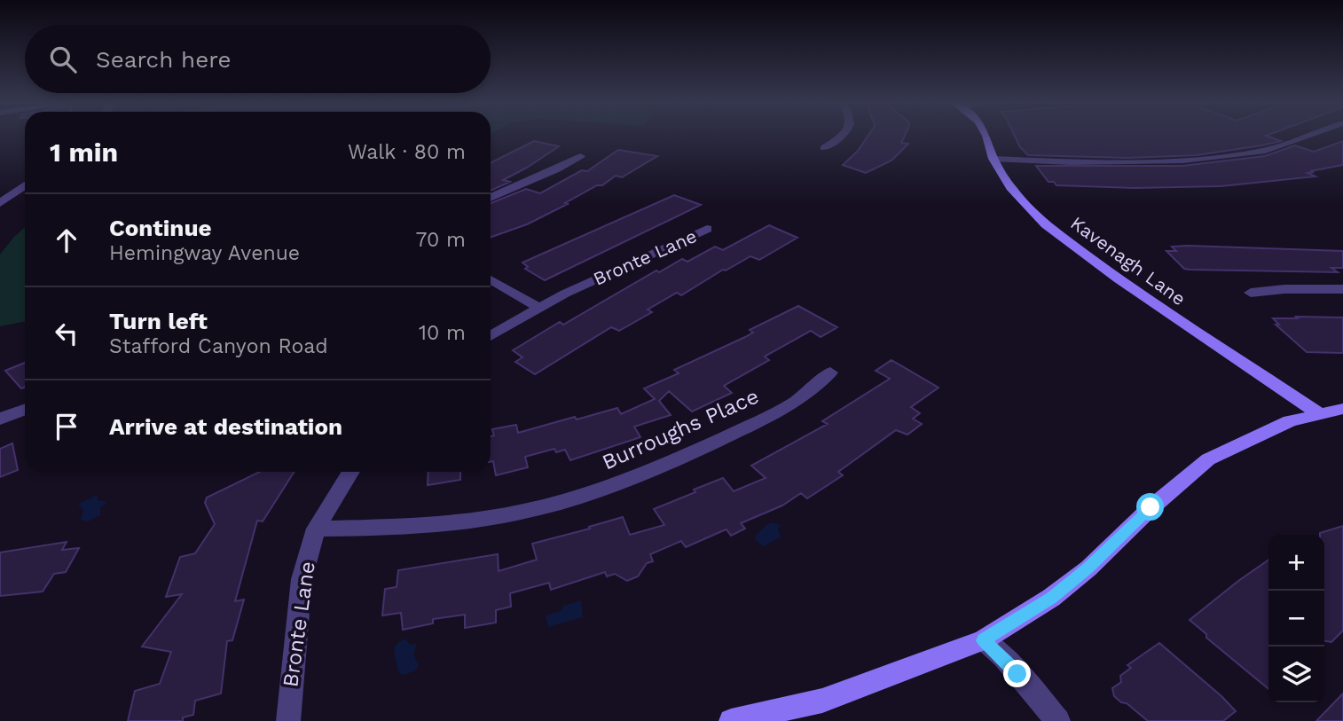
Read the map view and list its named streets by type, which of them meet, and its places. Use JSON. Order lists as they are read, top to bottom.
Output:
{
  "streets": {
    "main road": ["Kavenagh Lane"],
    "street": ["Bronte Lane", "Burroughs Place"]
  },
  "crossings": [
    ["Bronte Lane", "Burroughs Place"]
  ],
  "page": {
    "search": "Search here",
    "heading": ["1 min", "Walk · 80 m"],
    "list": [
      ["Continue", "Hemingway Avenue", "70 m"],
      ["Turn left", "Stafford Canyon Road", "10 m"],
      "Arrive at destination"
    ],
    "map_buttons": ["+", "−"]
  }
}
